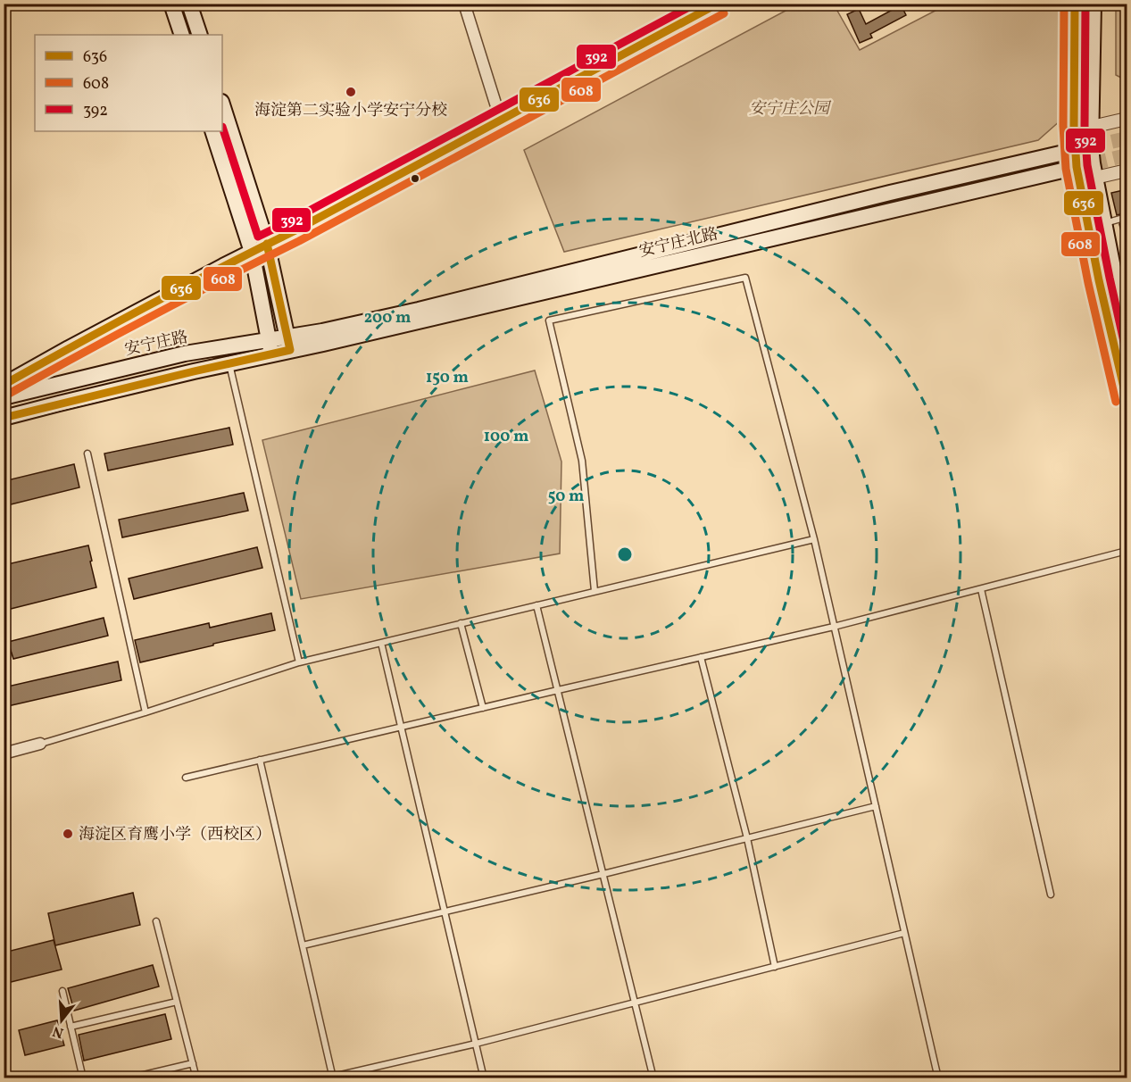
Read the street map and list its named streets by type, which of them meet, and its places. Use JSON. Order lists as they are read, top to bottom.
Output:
{
  "streets": {
    "main road": ["安宁庄北路", "安宁庄路"]
  },
  "crossings": [
    ["安宁庄北路", "安宁庄路"]
  ],
  "parks": ["安宁庄公园"],
  "places": ["海淀第二实验小学安宁分校", "海淀区育鹰小学（西校区）"],
  "lines": ["transit line 636", "transit line 608", "transit line 392"],
  "legend": ["636", "608", "392"],
  "north": "bottom",
  "rings": [
    "200 m",
    "150 m",
    "100 m",
    "50 m"
  ]
}
